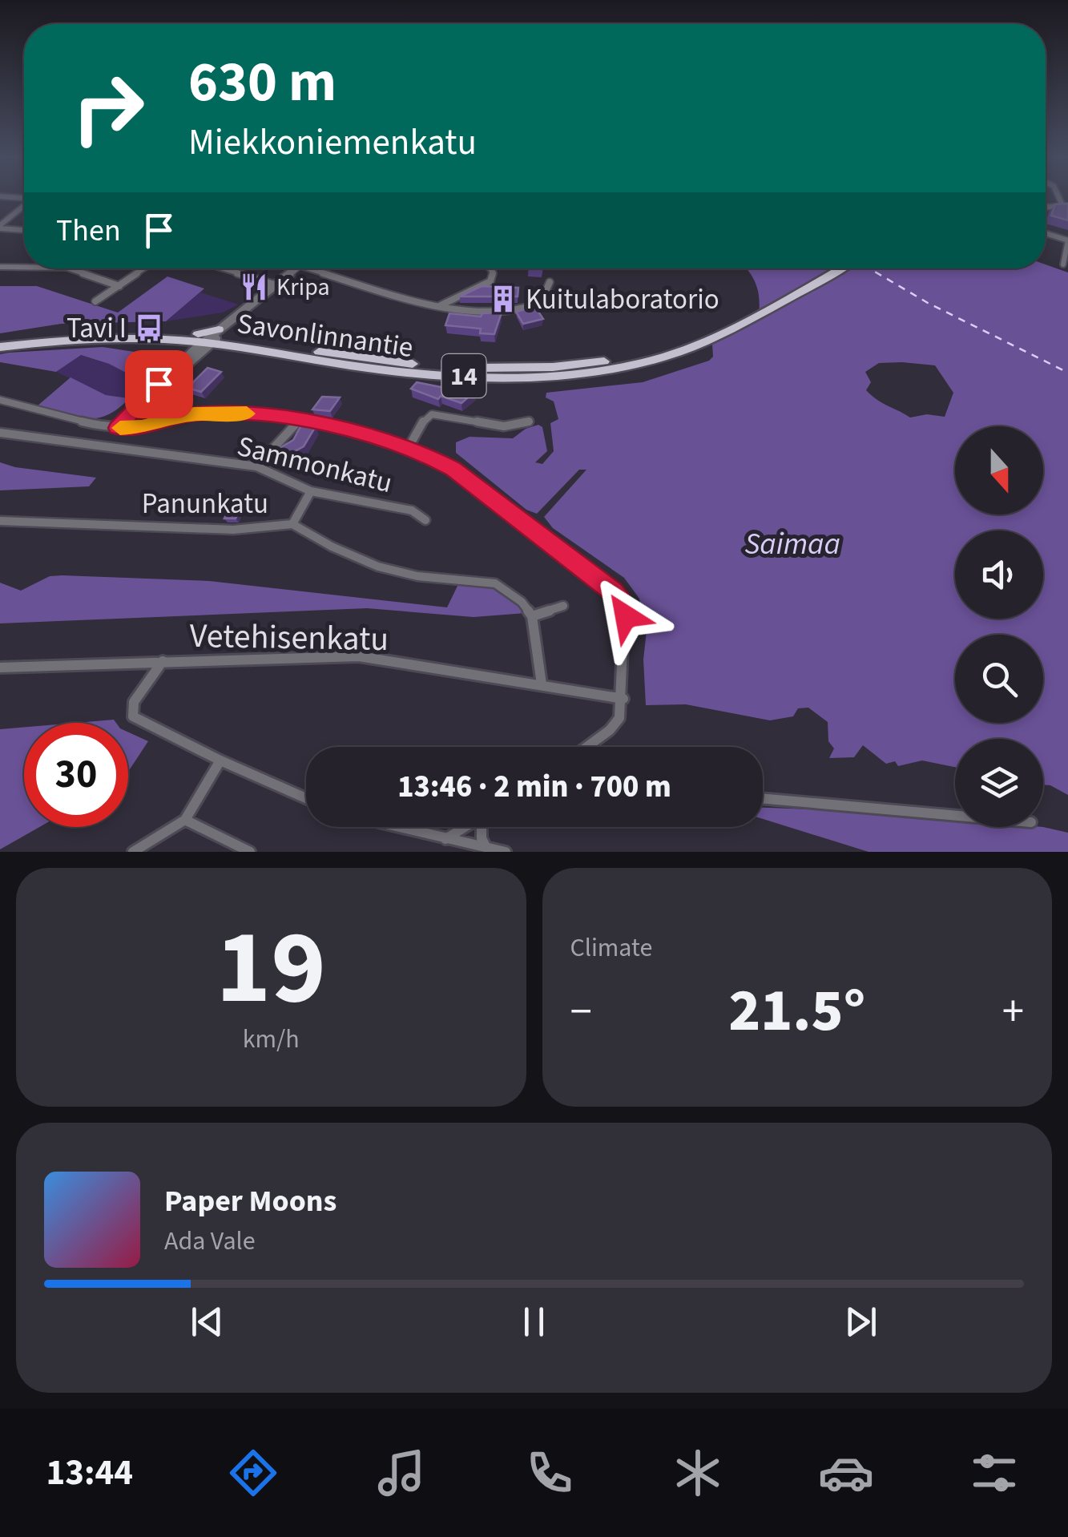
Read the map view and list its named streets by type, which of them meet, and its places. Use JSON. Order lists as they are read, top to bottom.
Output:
{
  "streets": {
    "highway": ["Savonlinnantie", "14"],
    "street": ["Sammonkatu", "Panunkatu", "Vetehisenkatu"]
  },
  "water": ["Saimaa"],
  "places": {
    "restaurant": ["Kripa"],
    "building": ["Kuitulaboratorio"],
    "bus stop": ["Tavi I"]
  },
  "north": "bottom",
  "page": {
    "turn": ["630 m", "Miekkoniemenkatu"],
    "then": "Then",
    "limit": "30",
    "trip": "13:46 · 2 min · 700 m",
    "tile": [
      ["19", "km/h"],
      "Climate"
    ],
    "heat": ["−", "21.5°", "+"],
    "song": ["Paper Moons", "Ada Vale"],
    "tabs": "13:44"
  }
}
